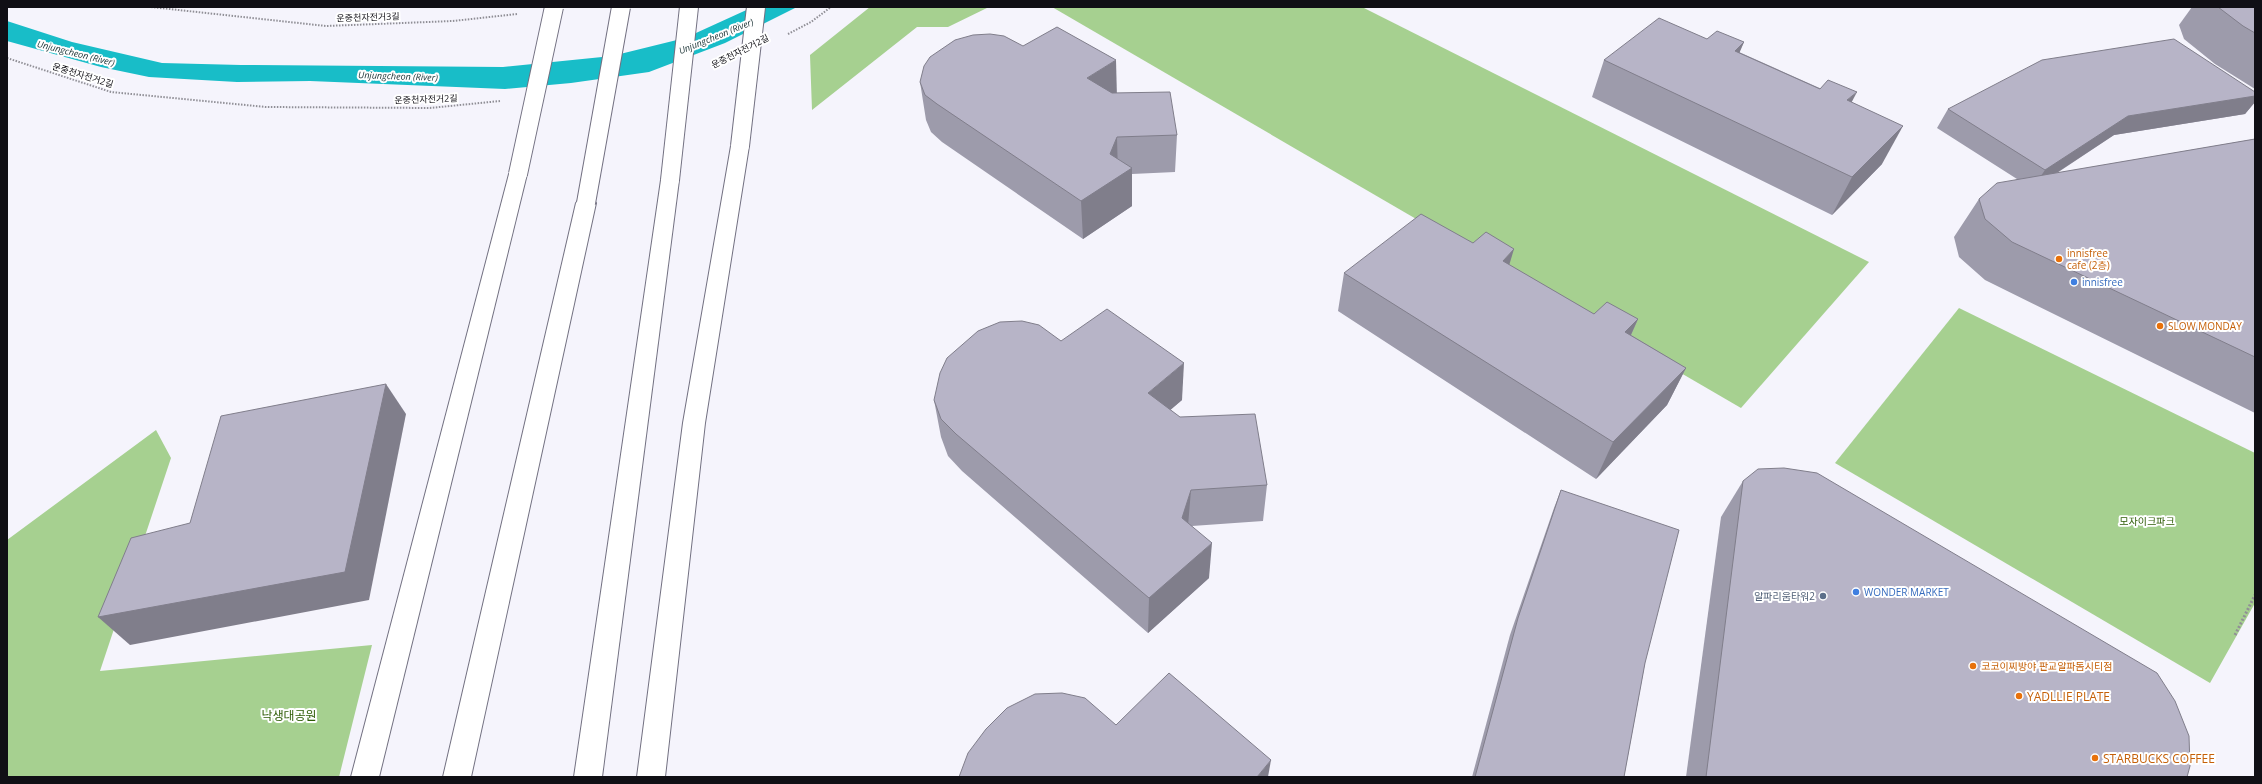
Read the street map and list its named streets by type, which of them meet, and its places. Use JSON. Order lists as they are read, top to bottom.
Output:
{
  "streets": {
    "path": ["운중천자전거3길", "운중천자전거2길"]
  },
  "water": ["Unjungcheon (River)"],
  "parks": ["모자이크파크", "낙생대공원"],
  "places": [
    "innisfree cafe (2층)",
    "innisfree",
    "SLOW MONDAY",
    "WONDER MARKET",
    "알파리움타워2",
    "코코이찌방야 판교알파돔시티점",
    "YADLLIE PLATE",
    "STARBUCKS COFFEE"
  ]
}
